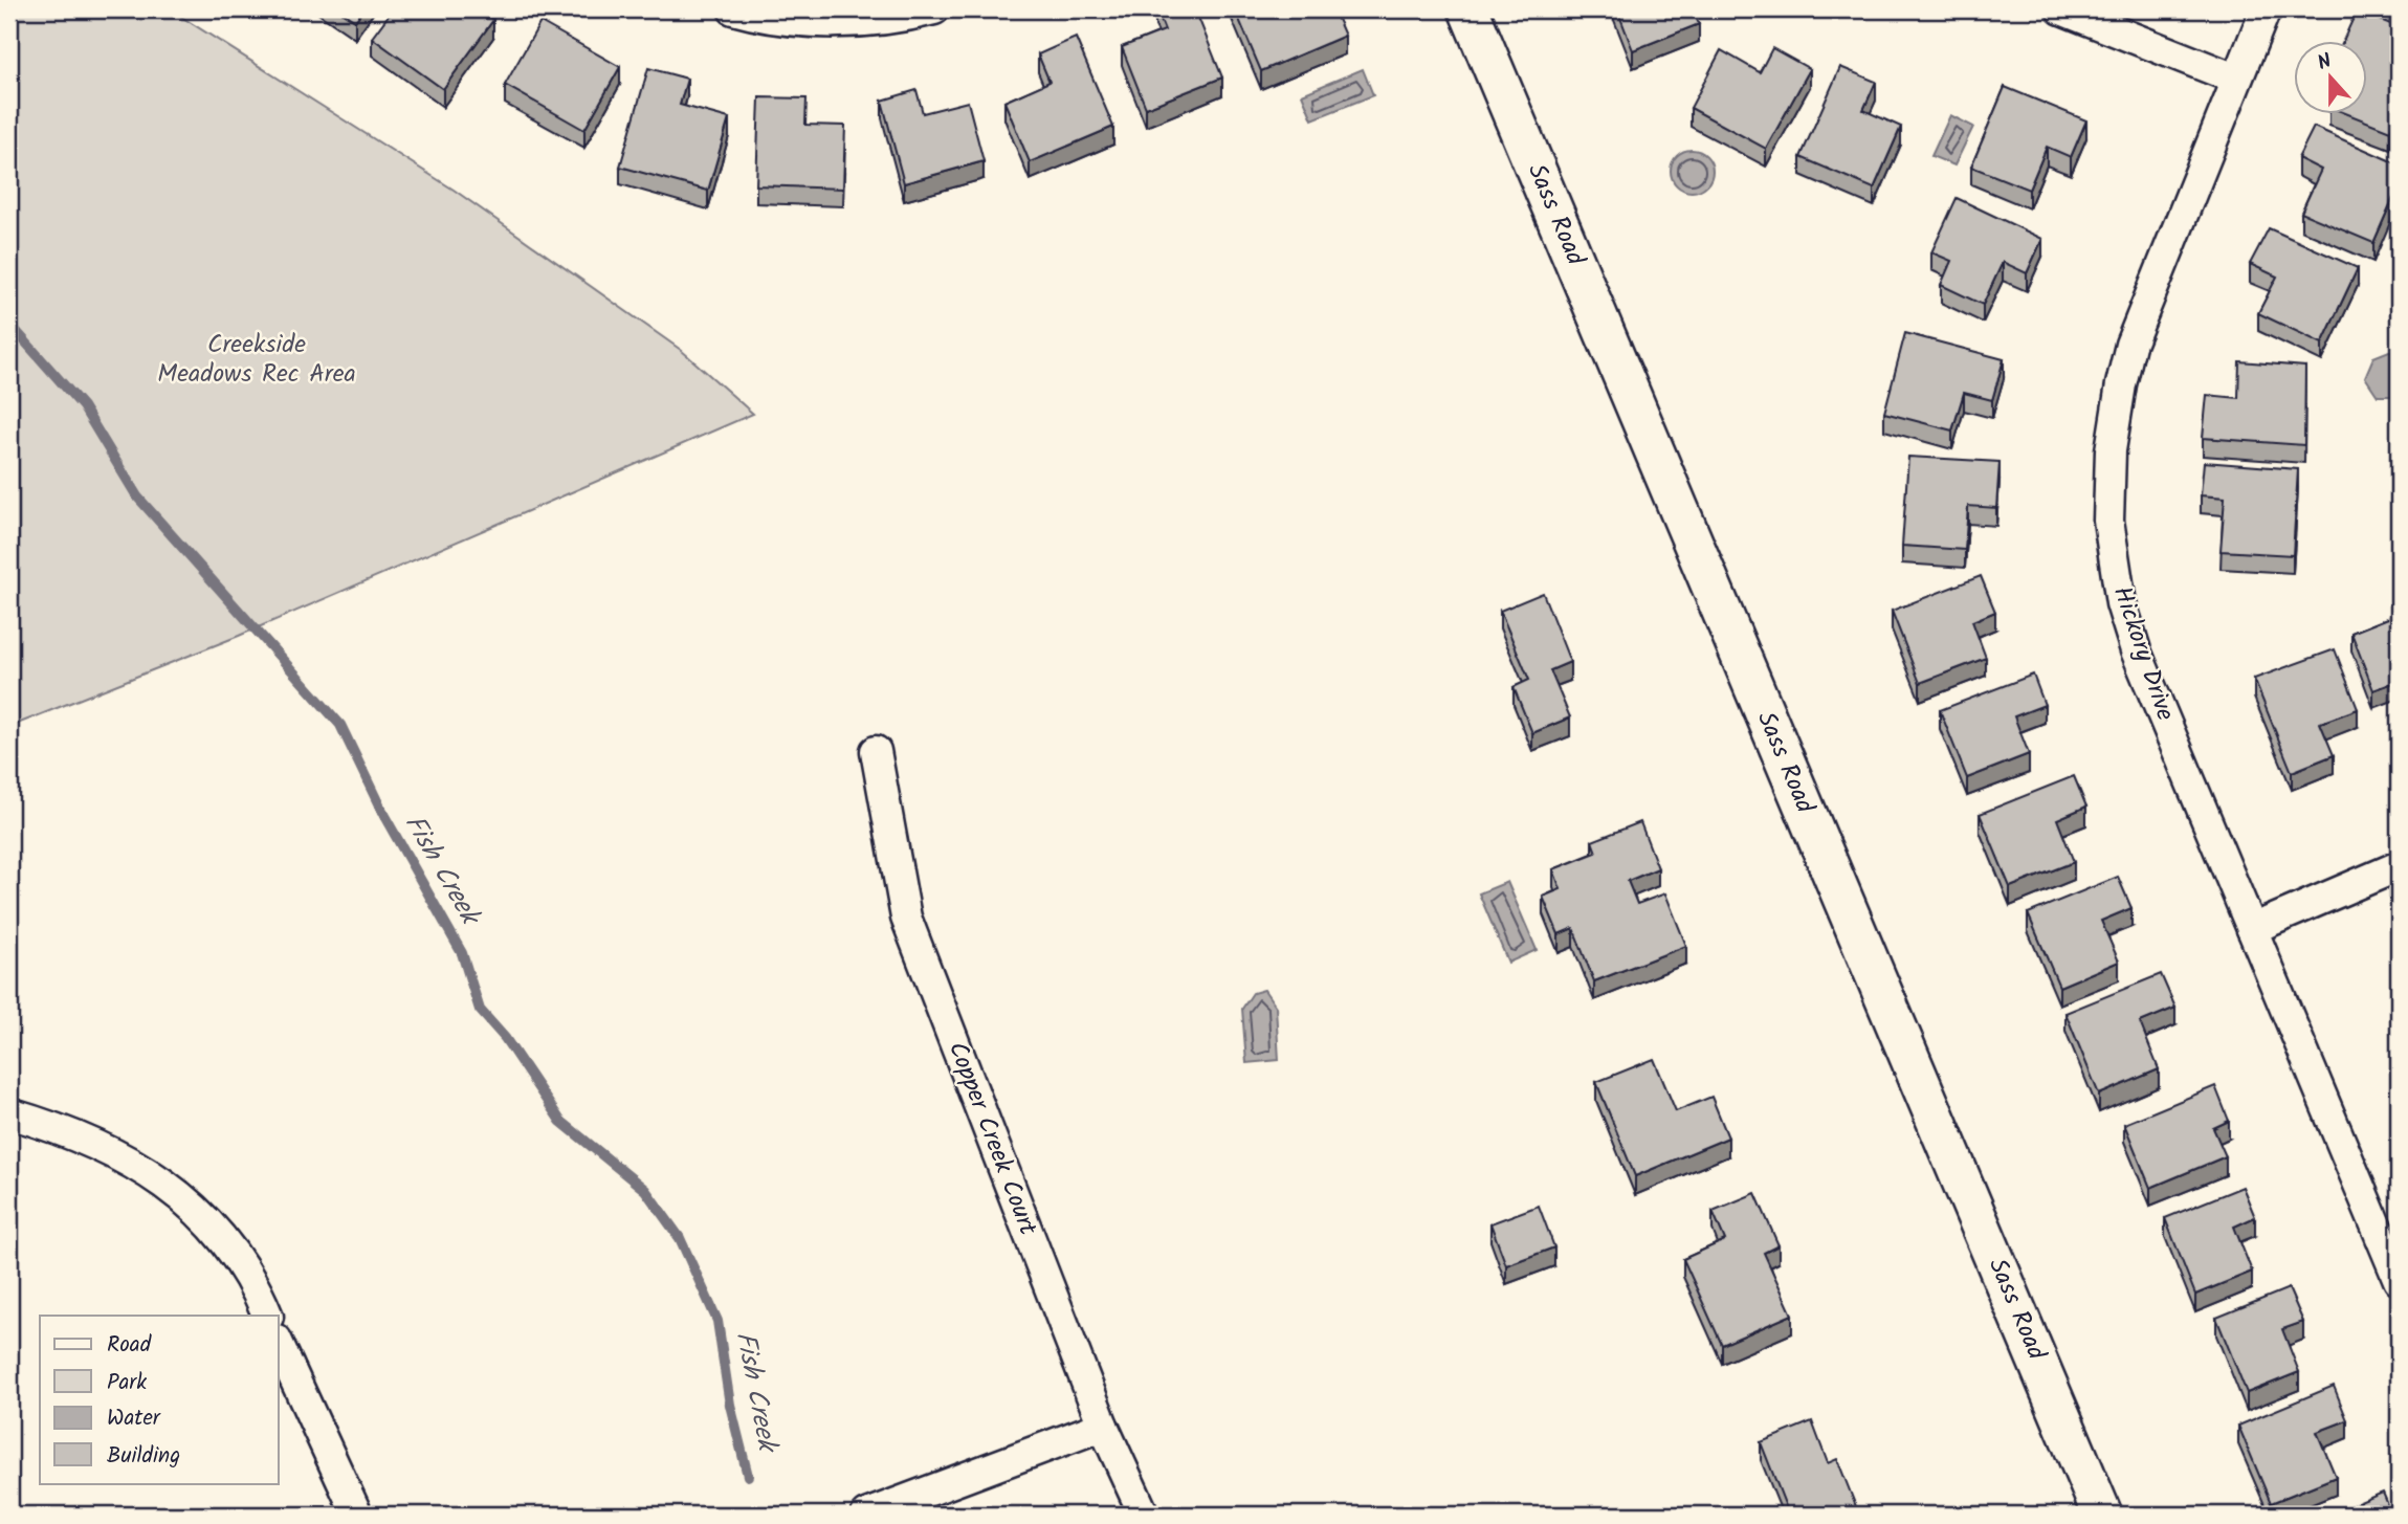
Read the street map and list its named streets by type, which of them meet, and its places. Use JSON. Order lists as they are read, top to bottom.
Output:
{
  "streets": {
    "street": ["Sass Road", "Hickory Drive", "Copper Creek Court"]
  },
  "water": ["Fish Creek"],
  "parks": ["Creekside Meadows Rec Area"],
  "legend": [
    "Road",
    "Park",
    "Water",
    "Building"
  ],
  "north": "top"
}
